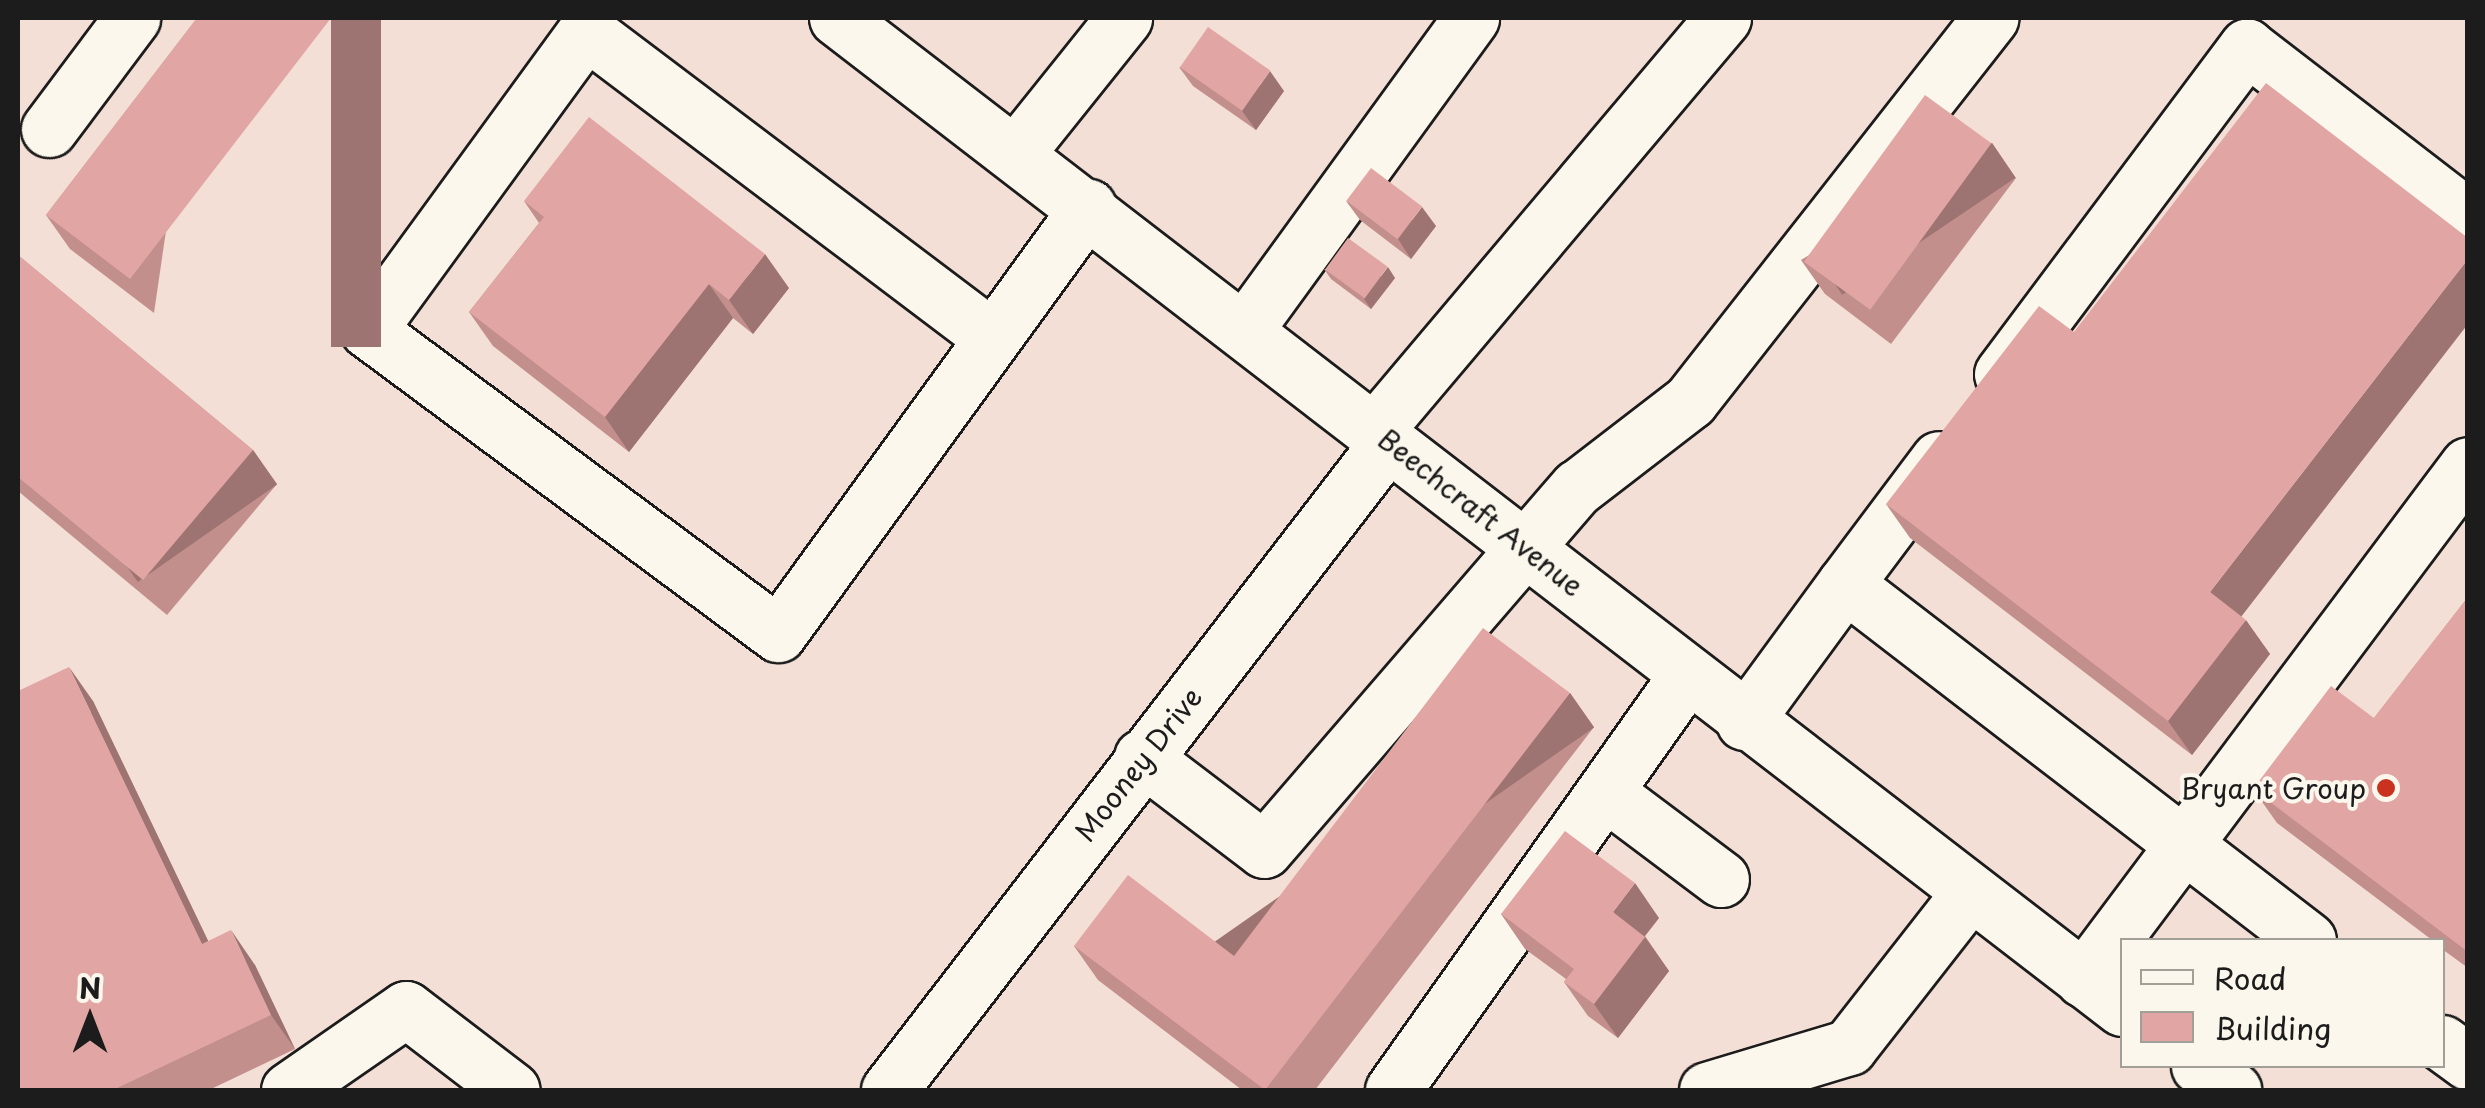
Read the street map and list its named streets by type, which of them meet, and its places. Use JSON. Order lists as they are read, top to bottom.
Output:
{
  "streets": {
    "street": ["Beechcraft Avenue", "Mooney Drive"]
  },
  "crossings": [
    ["Beechcraft Avenue", "Mooney Drive"]
  ],
  "places": ["Bryant Group"],
  "legend": ["Road", "Building"],
  "north": "top"
}
